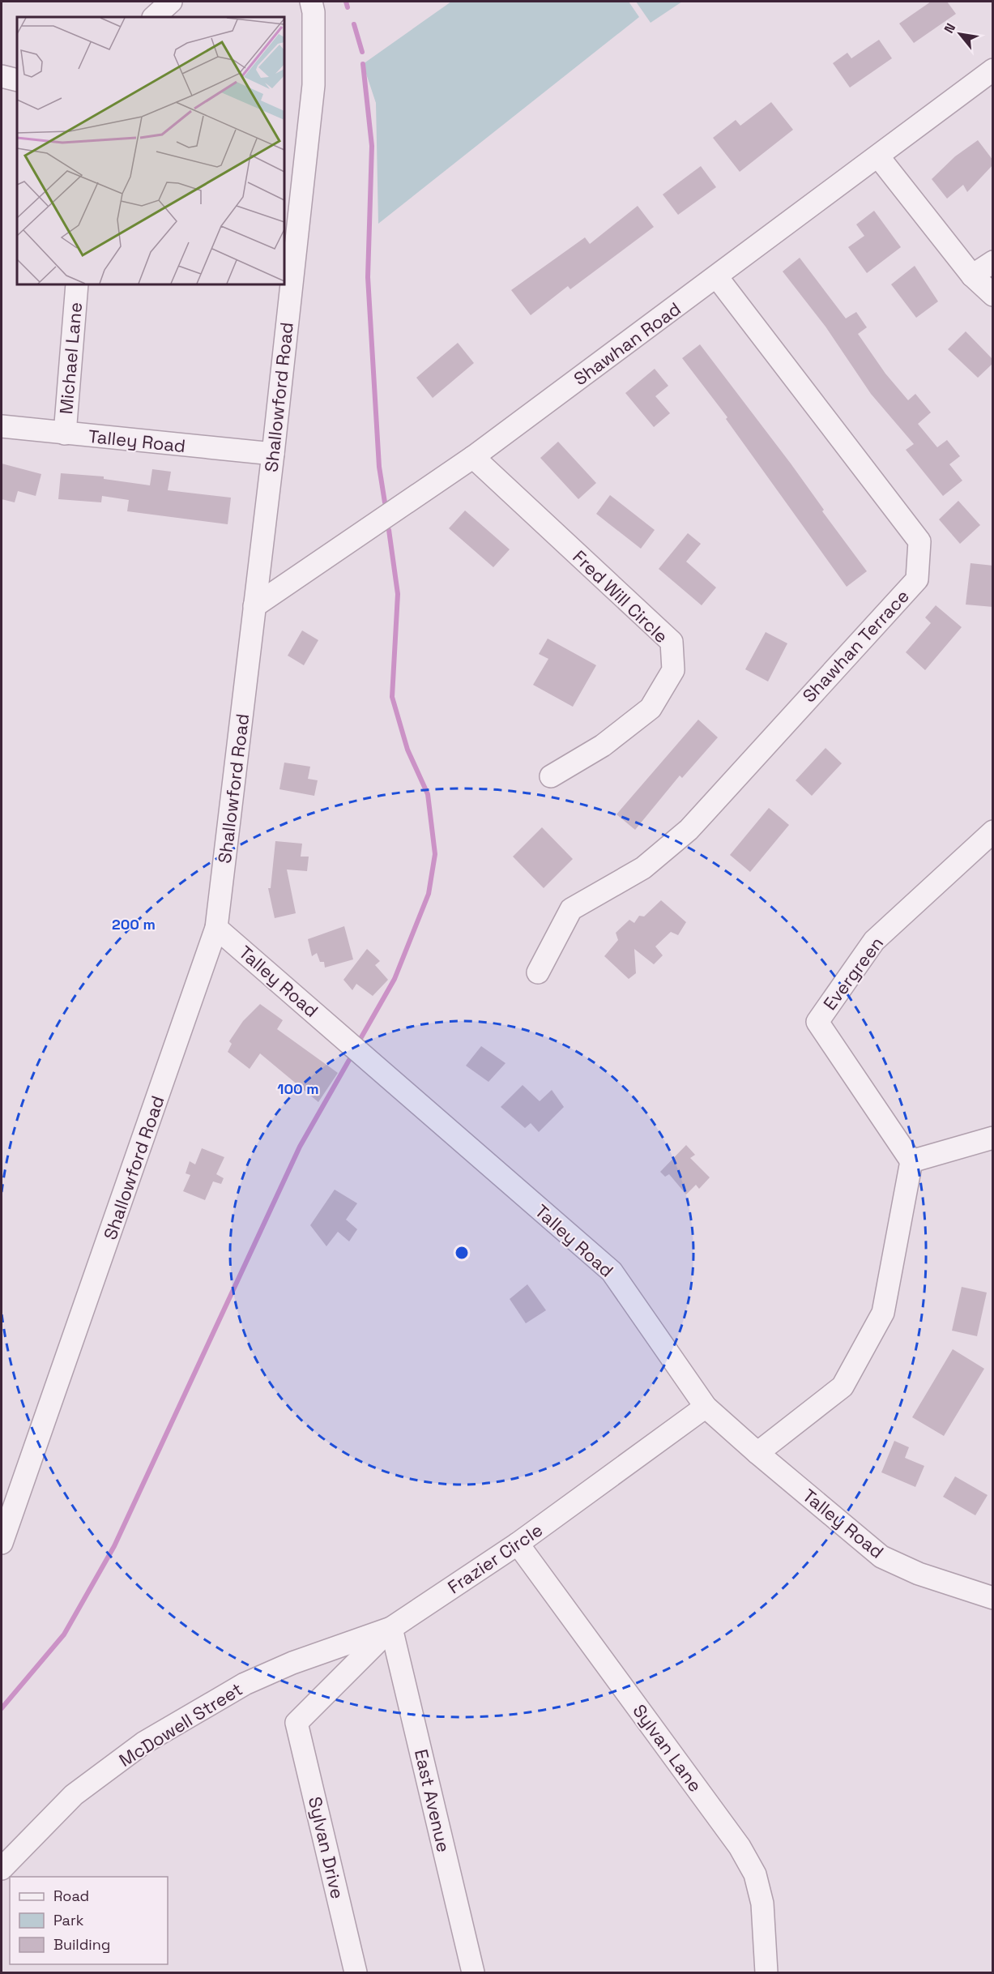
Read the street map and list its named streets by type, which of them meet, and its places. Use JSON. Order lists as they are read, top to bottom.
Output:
{
  "streets": {
    "street": [
      "Shawhan Road",
      "Michael Lane",
      "Shallowford Road",
      "Talley Road",
      "Fred Will Circle",
      "Shawhan Terrace",
      "Evergreen",
      "Frazier Circle",
      "McDowell Street",
      "Sylvan Lane",
      "East Avenue",
      "Sylvan Drive"
    ]
  },
  "crossings": [
    ["Shawhan Road", "Shallowford Road"],
    ["Shawhan Road", "Fred Will Circle"],
    ["Shawhan Road", "Shawhan Terrace"],
    ["Michael Lane", "Talley Road"],
    ["Shallowford Road", "Talley Road"],
    ["Talley Road", "Frazier Circle"],
    ["Frazier Circle", "McDowell Street"],
    ["Frazier Circle", "Sylvan Lane"],
    ["Frazier Circle", "East Avenue"],
    ["Frazier Circle", "Sylvan Drive"],
    ["McDowell Street", "East Avenue"]
  ],
  "legend": ["Road", "Park", "Building"],
  "north": "top left",
  "rings": ["200 m", "100 m"]
}
